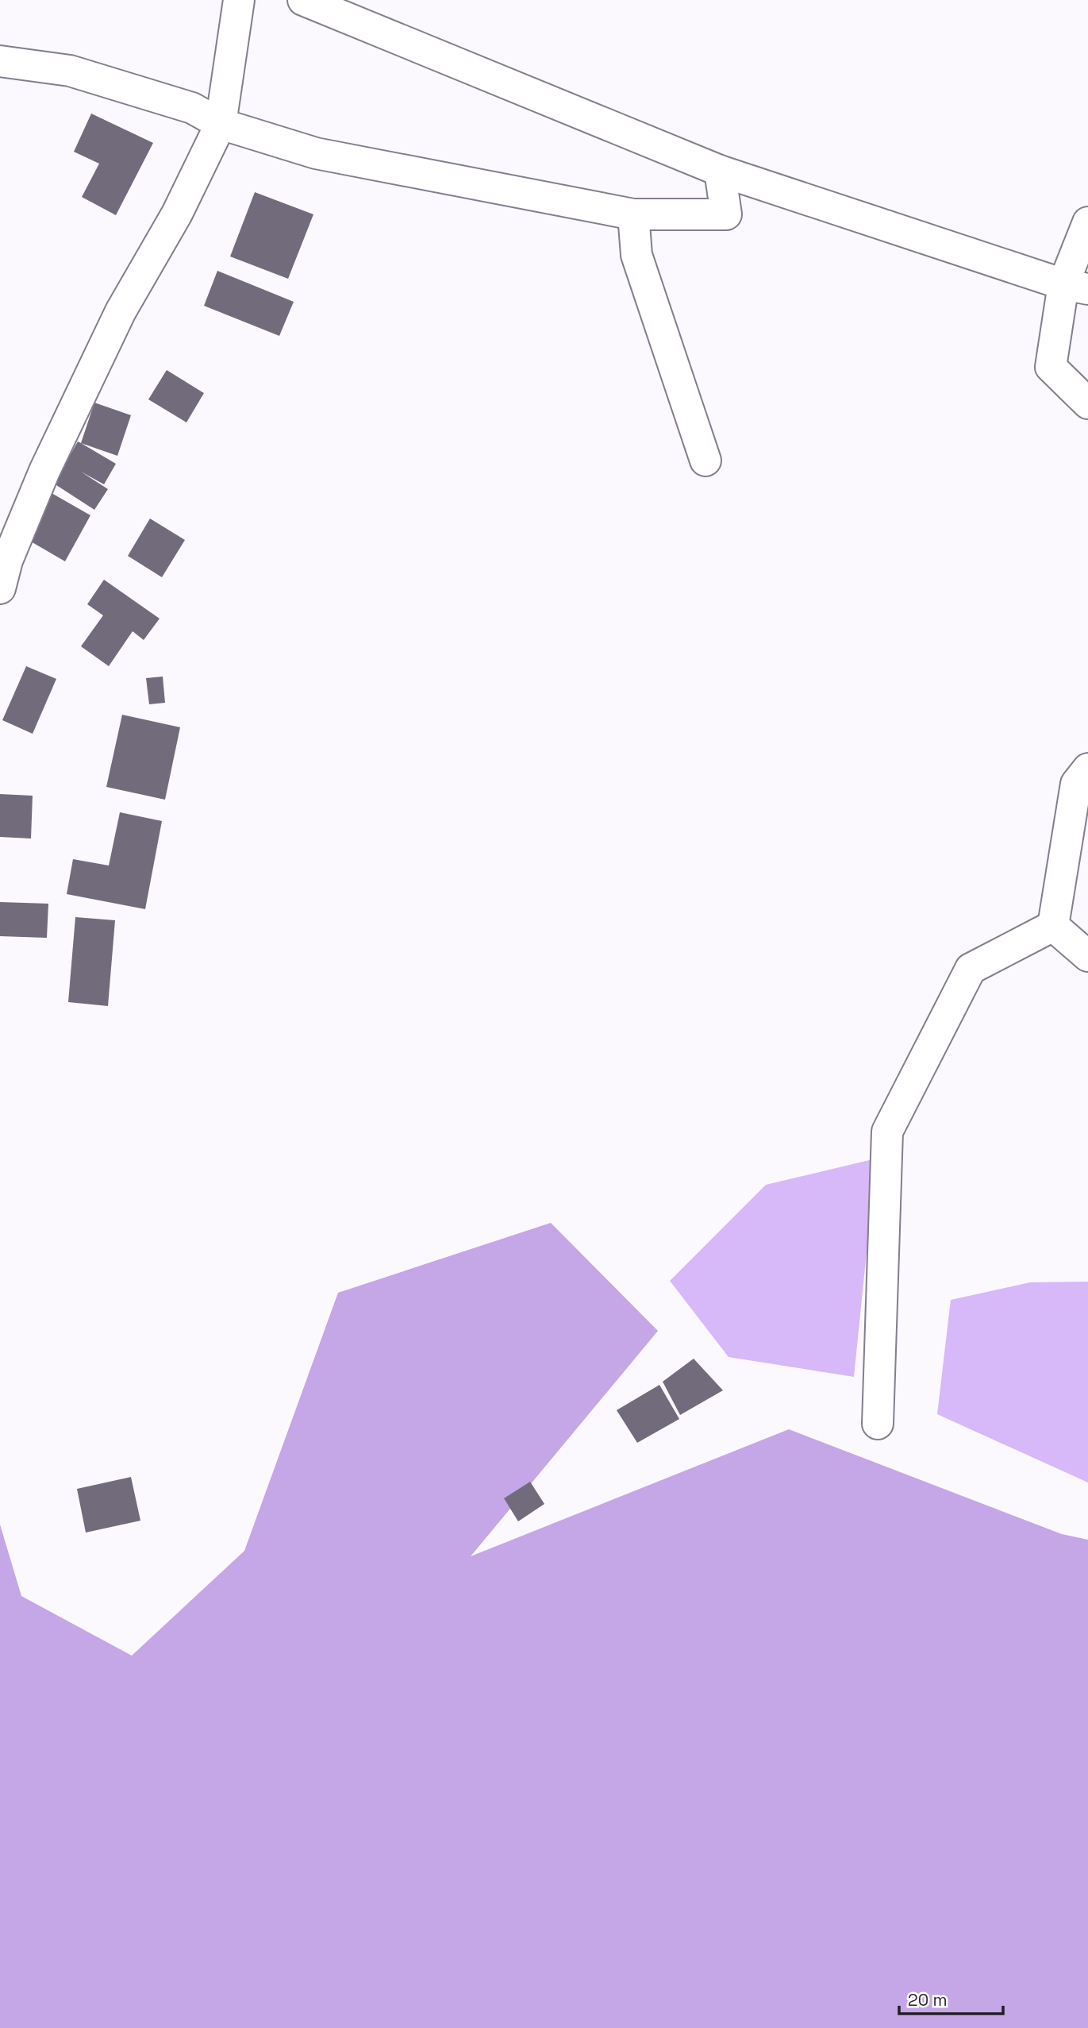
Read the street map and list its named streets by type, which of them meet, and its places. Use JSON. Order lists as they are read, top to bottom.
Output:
{
  "scale_bar": "20 m"
}
